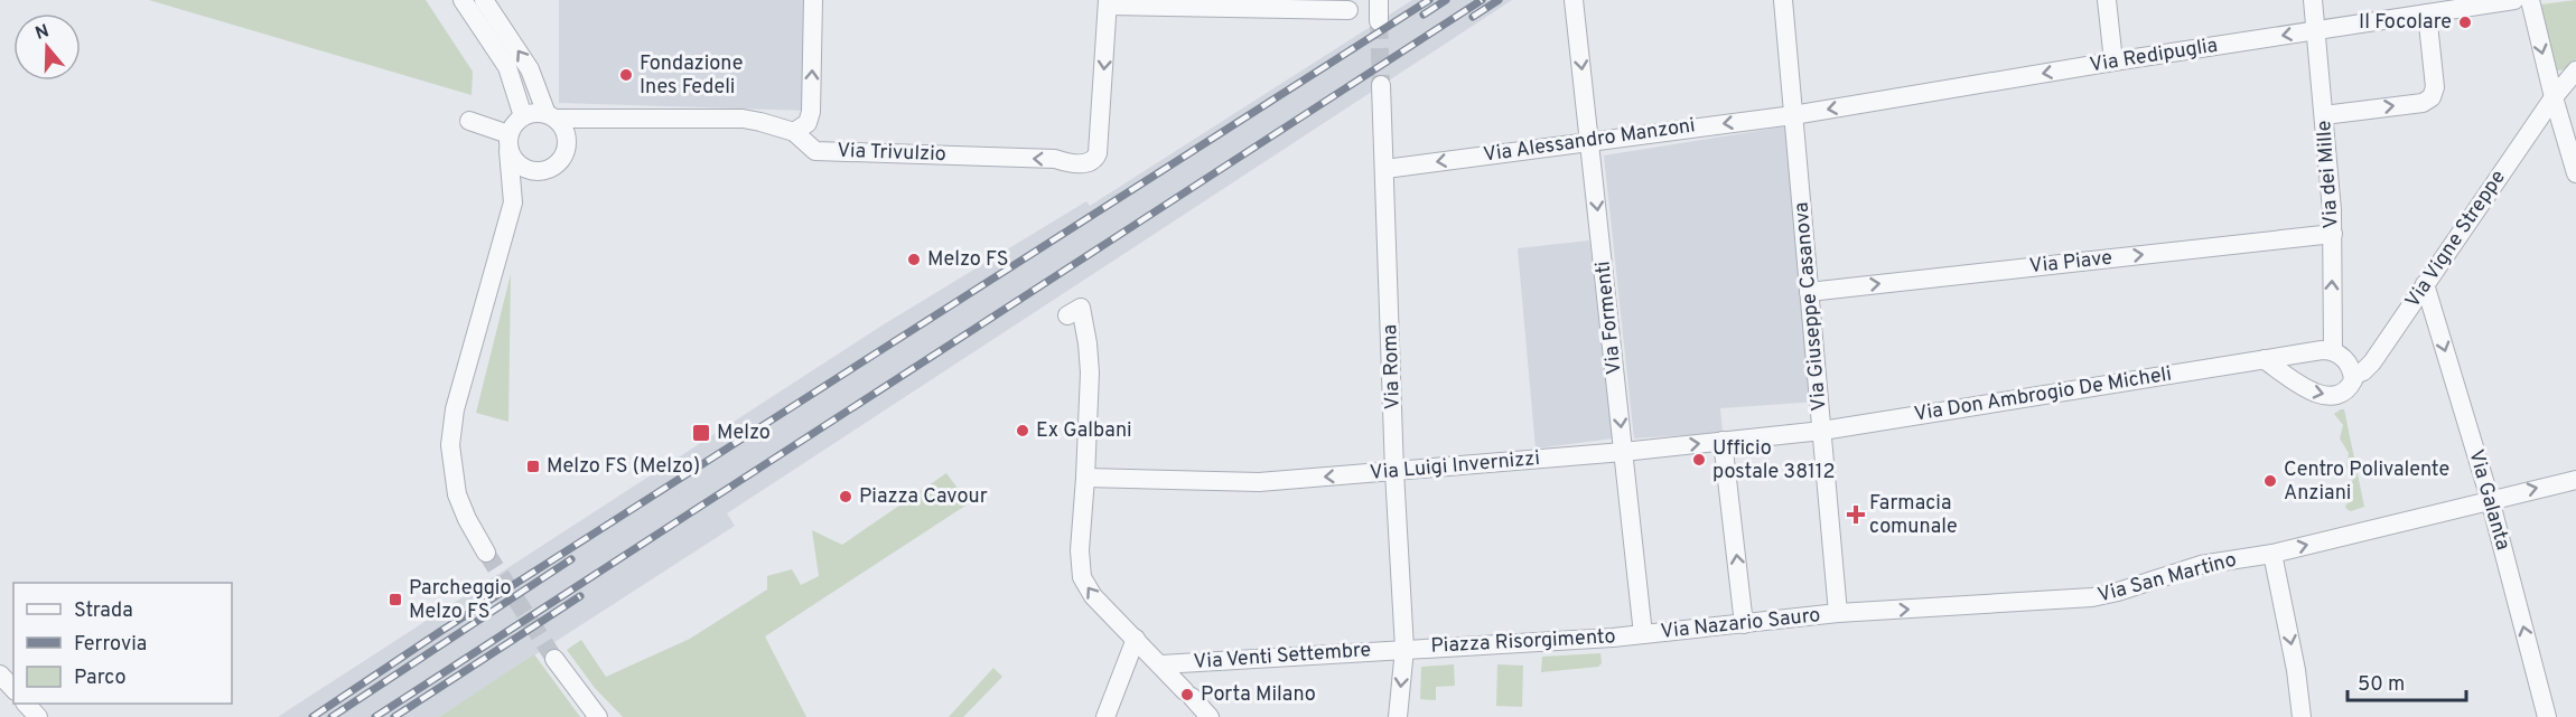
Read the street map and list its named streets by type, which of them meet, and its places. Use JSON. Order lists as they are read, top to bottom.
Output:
{
  "streets": {
    "street": [
      "Via Redipuglia",
      "Via Alessandro Manzoni",
      "Via Trivulzio",
      "Via dei Mille",
      "Via Vigne Streppe",
      "Via Piave",
      "Via Giuseppe Casanova",
      "Via Formenti",
      "Via Roma",
      "Via Don Ambrogio De Micheli",
      "Via Luigi Invernizzi",
      "Via Galanta",
      "Via San Martino",
      "Via Nazario Sauro",
      "Piazza Risorgimento",
      "Via Venti Settembre"
    ]
  },
  "crossings": [
    ["Via Redipuglia", "Via Alessandro Manzoni"],
    ["Via Redipuglia", "Via dei Mille"],
    ["Via Redipuglia", "Via Giuseppe Casanova"],
    ["Via Alessandro Manzoni", "Via Giuseppe Casanova"],
    ["Via Alessandro Manzoni", "Via Formenti"],
    ["Via Alessandro Manzoni", "Via Roma"],
    ["Via dei Mille", "Via Piave"],
    ["Via dei Mille", "Via Don Ambrogio De Micheli"],
    ["Via Vigne Streppe", "Via Galanta"],
    ["Via Piave", "Via Giuseppe Casanova"],
    ["Via Giuseppe Casanova", "Via Don Ambrogio De Micheli"],
    ["Via Giuseppe Casanova", "Via Luigi Invernizzi"],
    ["Via Giuseppe Casanova", "Via San Martino"],
    ["Via Giuseppe Casanova", "Via Nazario Sauro"],
    ["Via Formenti", "Via Luigi Invernizzi"],
    ["Via Formenti", "Via Nazario Sauro"],
    ["Via Formenti", "Piazza Risorgimento"],
    ["Via Roma", "Via Luigi Invernizzi"],
    ["Via Roma", "Piazza Risorgimento"],
    ["Via Roma", "Via Venti Settembre"],
    ["Via Don Ambrogio De Micheli", "Via Luigi Invernizzi"],
    ["Via Galanta", "Via San Martino"],
    ["Via San Martino", "Via Nazario Sauro"],
    ["Via Nazario Sauro", "Piazza Risorgimento"],
    ["Piazza Risorgimento", "Via Venti Settembre"]
  ],
  "one_way": [
    "Via Redipuglia",
    "Via Alessandro Manzoni",
    "Via Piave",
    "Via Formenti",
    "Via San Martino"
  ],
  "places": {
    "other": [
      "Il Focolare",
      "Fondazione Ines Fedeli",
      "Melzo FS",
      "Ex Galbani",
      "Ufficio postale 38112",
      "Centro Polivalente Anziani",
      "Piazza Cavour",
      "Porta Milano"
    ],
    "transit": ["Melzo", "Melzo FS (Melzo)", "Parcheggio Melzo FS"],
    "health": ["Farmacia comunale"]
  },
  "legend": ["Strada", "Ferrovia", "Parco"],
  "scale_bar": "50 m",
  "north": "top"
}
